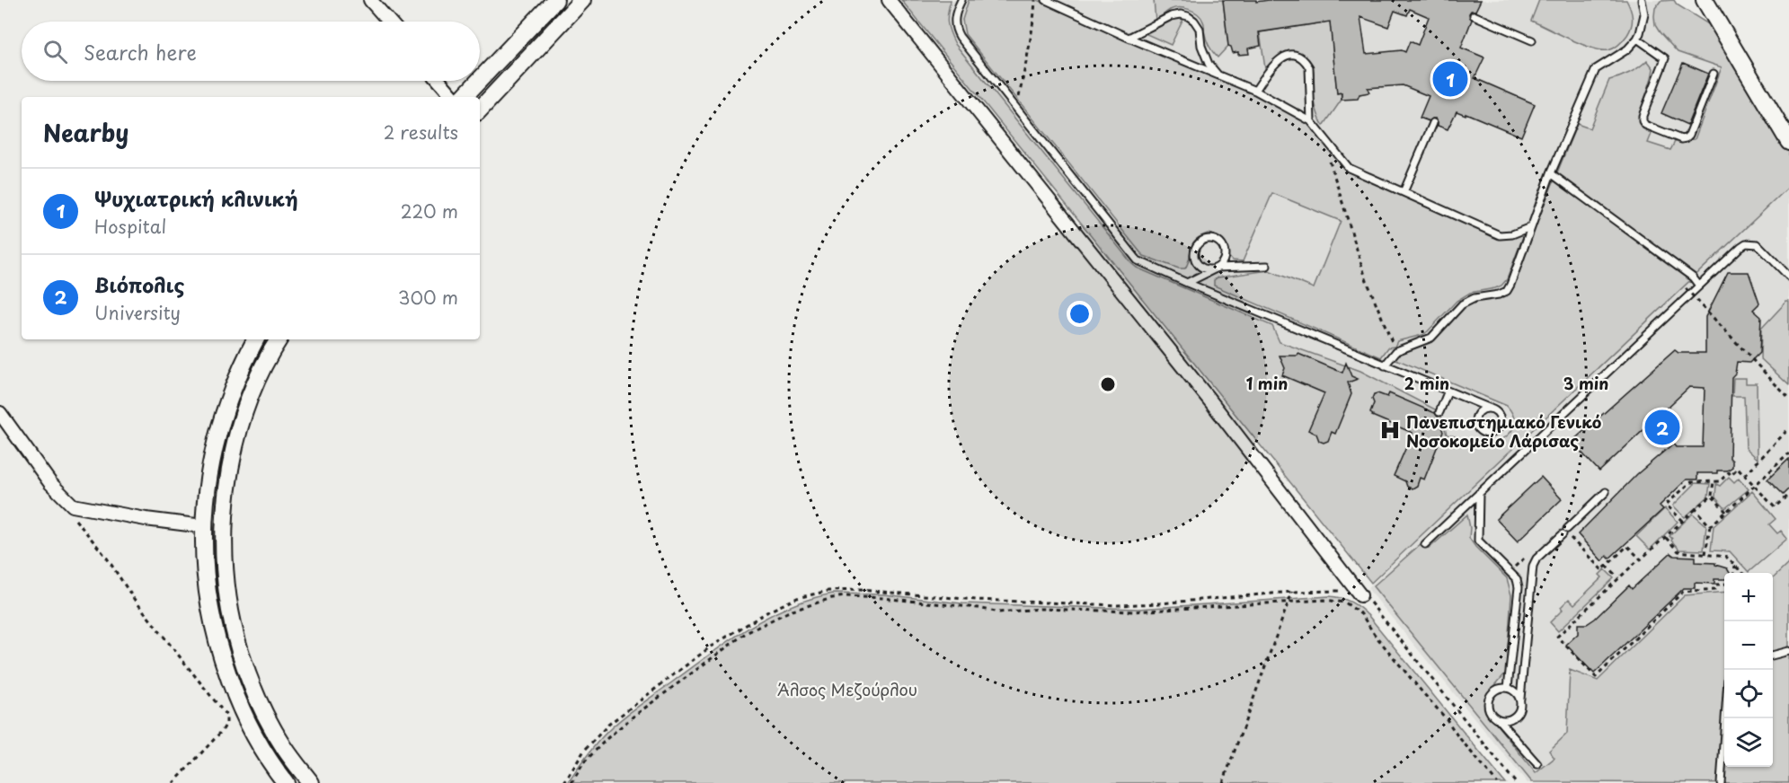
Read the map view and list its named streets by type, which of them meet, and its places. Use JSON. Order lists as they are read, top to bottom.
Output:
{
  "parks": ["Άλσος Μεζούρλου"],
  "places": {
    "hospital": ["Πανεπιστημιακό Γενικό Νοσοκομείο Λάρισας"]
  },
  "page": {
    "search": "Search here",
    "pins": ["1", "2"],
    "heading": ["Nearby", "2 results"],
    "list": [
      {
        "mark": "1",
        "name": "Ψυχιατρική κλινική",
        "note": "Hospital",
        "value": "220 m"
      },
      {
        "mark": "2",
        "name": "Βιόπολις",
        "note": "University",
        "value": "300 m"
      }
    ],
    "map_buttons": ["+", "−"]
  },
  "rings": ["1 min", "2 min", "3 min"]
}
